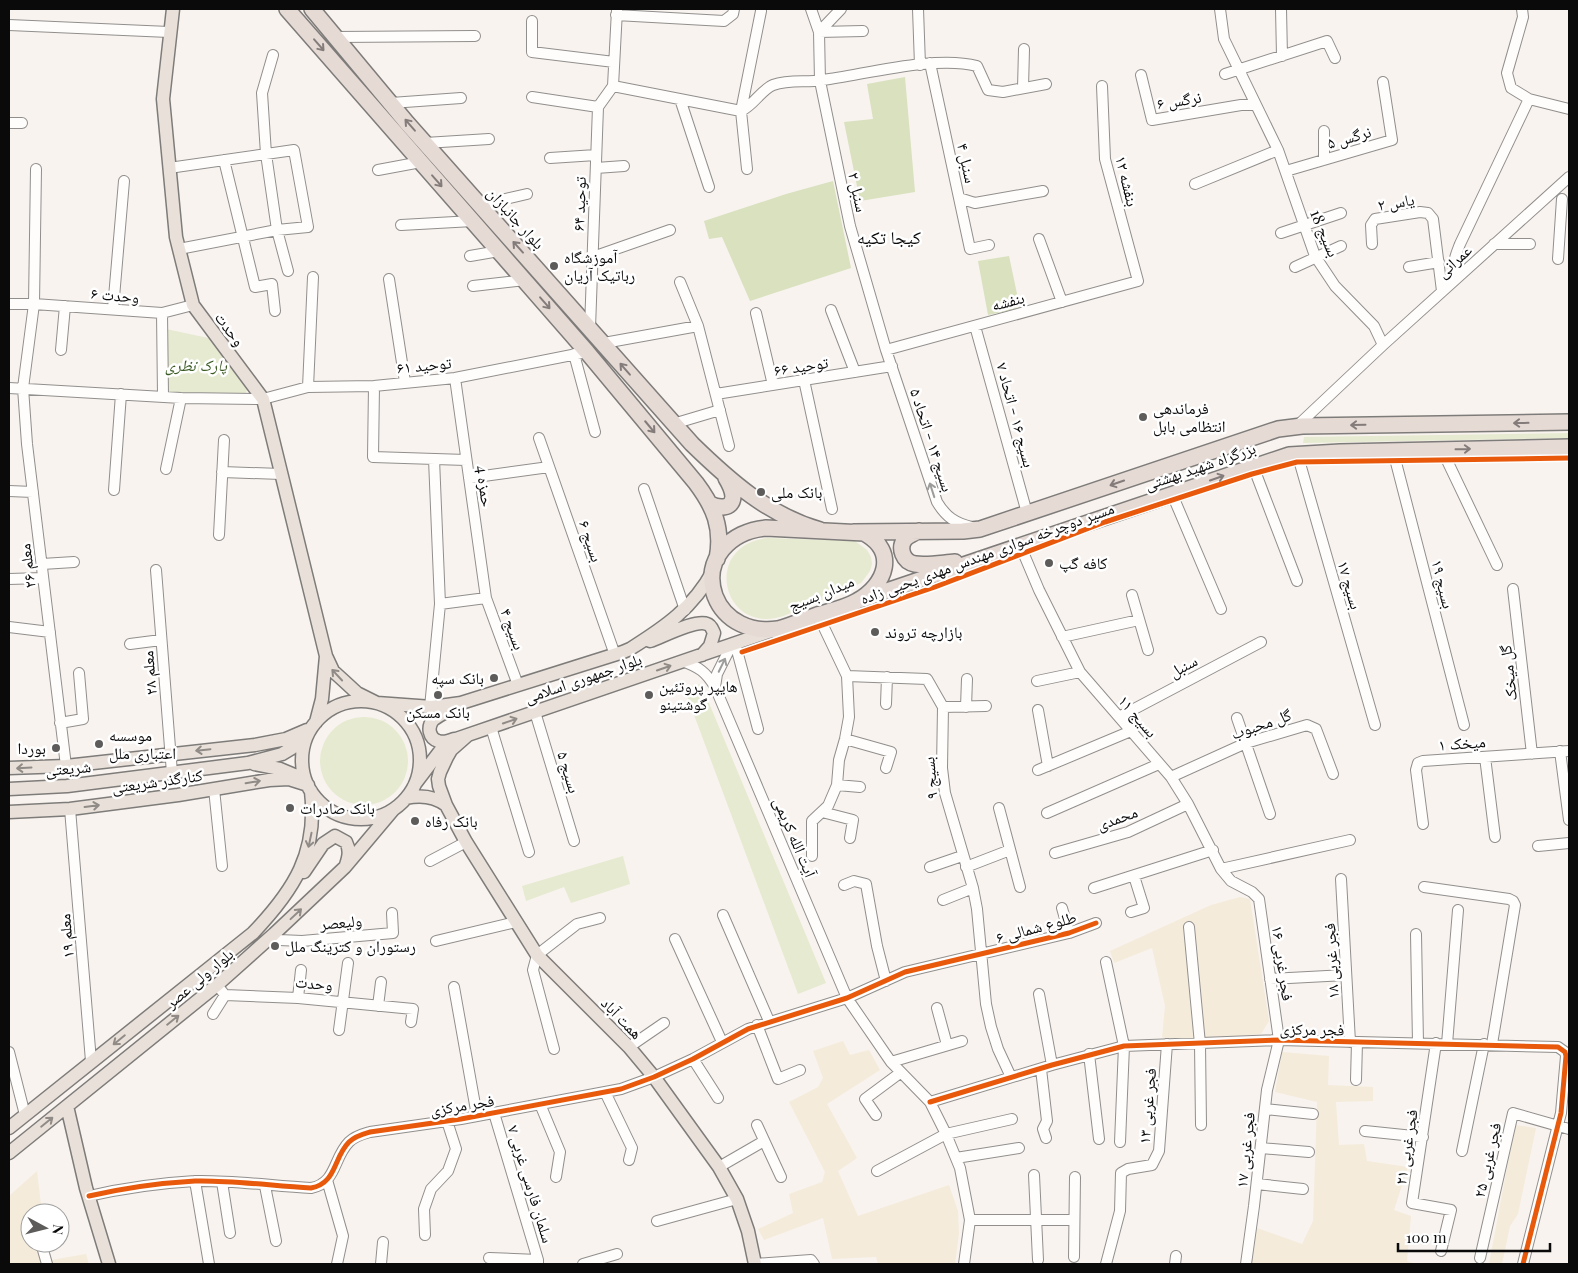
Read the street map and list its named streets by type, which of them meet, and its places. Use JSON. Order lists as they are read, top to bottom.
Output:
{
  "streets": {
    "highway": ["بلوار جانبازان", "بزرگراه شهید بهشتی", "میدان بسیج"],
    "main road": [
      "وحدت",
      "بلوار جمهوری اسلامی",
      "شریعتی",
      "کنارگذر شریعتی",
      "بلوار ولی عصر",
      "همت آباد"
    ],
    "street": [
      "نرگس ۶",
      "نرگس ۵",
      "سنبل ۴",
      "بنفشه ۱۲",
      "سنبل ۲",
      "یاس ۲",
      "توحید ۶۴",
      "بسیج 18",
      "عمرانی",
      "وحدت ۶",
      "بنفشه",
      "توحید ۶۱",
      "توحید ۶۶",
      "بسیج ۱۶ - اتحاد ۷",
      "بسیج ۱۴ - اتحاد ۵",
      "حمزه 4",
      "بسیج ۶",
      "معلم ۲۶",
      "بسیج ۱۹",
      "بسیج ۱۷",
      "بسیج ۴",
      "سنبل",
      "معلم ۲۸",
      "گل میخک",
      "بسیج ۱۱",
      "گل محبوب",
      "میخک ۱",
      "بسیج ۵",
      "بسیج ۹",
      "محمدی",
      "آیت الله کریمی",
      "ولیعصر",
      "طلوع شمالی ۶",
      "معلم ۱۹",
      "فجر غربی ۱۸",
      "فجر غربی ۱۶",
      "فجر مرکزی",
      "فجر غربی ۱۳",
      "فجر غربی ۲۱",
      "فجر غربی ۱۷",
      "فجر غربی ۲۵",
      "سلمان فارسی غربی ۷"
    ],
    "cycle path": ["مسیر دوچرخه سواری مهندس مهدی یحیی زاده"]
  },
  "crossings": [
    ["نرگس ۶", "بسیج 18"],
    ["نرگس ۵", "بسیج 18"],
    ["بنفشه ۱۲", "بنفشه"],
    ["سنبل ۲", "بنفشه"],
    ["سنبل ۲", "توحید ۶۶"],
    ["سنبل ۲", "بسیج ۱۴ - اتحاد ۵"],
    ["یاس ۲", "عمرانی"],
    ["توحید ۶۴", "بلوار جانبازان"],
    ["بلوار جانبازان", "میدان بسیج"],
    ["بسیج 18", "عمرانی"],
    ["وحدت ۶", "وحدت"],
    ["وحدت ۶", "معلم ۲۶"],
    ["بنفشه", "بسیج ۱۶ - اتحاد ۷"],
    ["وحدت", "توحید ۶۱"],
    ["وحدت", "بلوار جمهوری اسلامی"],
    ["وحدت", "کنارگذر شریعتی"],
    ["وحدت", "بلوار ولی عصر"],
    ["توحید ۶۱", "حمزه 4"],
    ["توحید ۶۱", "معلم ۲۶"],
    ["توحید ۶۶", "بسیج ۱۴ - اتحاد ۵"],
    ["بسیج ۱۶ - اتحاد ۷", "بزرگراه شهید بهشتی"],
    ["بسیج ۱۴ - اتحاد ۵", "بزرگراه شهید بهشتی"],
    ["بزرگراه شهید بهشتی", "بسیج ۱۹"],
    ["بزرگراه شهید بهشتی", "بسیج ۱۷"],
    ["بزرگراه شهید بهشتی", "میدان بسیج"],
    ["بزرگراه شهید بهشتی", "بسیج ۱۱"],
    ["حمزه 4", "بسیج ۴"],
    ["بسیج ۶", "بلوار جمهوری اسلامی"],
    ["معلم ۲۶", "کنارگذر شریعتی"],
    ["میدان بسیج", "بلوار جمهوری اسلامی"],
    ["بسیج ۴", "بلوار جمهوری اسلامی"],
    ["سنبل", "بسیج ۱۱"],
    ["معلم ۲۸", "شریعتی"],
    ["معلم ۲۸", "کنارگذر شریعتی"],
    ["گل میخک", "میخک ۱"],
    ["بلوار جمهوری اسلامی", "بسیج ۵"],
    ["بلوار جمهوری اسلامی", "کنارگذر شریعتی"],
    ["بلوار جمهوری اسلامی", "آیت الله کریمی"],
    ["بلوار جمهوری اسلامی", "بلوار ولی عصر"],
    ["بلوار جمهوری اسلامی", "همت آباد"],
    ["بسیج ۱۱", "گل محبوب"],
    ["بسیج ۱۱", "محمدی"],
    ["بسیج ۱۱", "فجر غربی ۱۶"],
    ["بسیج ۹", "طلوع شمالی ۶"],
    ["بسیج ۹", "فجر مرکزی"],
    ["کنارگذر شریعتی", "معلم ۱۹"],
    ["کنارگذر شریعتی", "بلوار ولی عصر"],
    ["آیت الله کریمی", "فجر مرکزی"],
    ["ولیعصر", "بلوار ولی عصر"],
    ["طلوع شمالی ۶", "فجر مرکزی"],
    ["معلم ۱۹", "بلوار ولی عصر"],
    ["فجر غربی ۱۸", "فجر مرکزی"],
    ["فجر غربی ۱۶", "فجر مرکزی"],
    ["فجر غربی ۱۶", "فجر غربی ۱۷"],
    ["همت آباد", "فجر مرکزی"],
    ["فجر مرکزی", "فجر غربی ۱۳"],
    ["فجر مرکزی", "فجر غربی ۲۱"],
    ["فجر مرکزی", "فجر غربی ۱۷"],
    ["فجر مرکزی", "فجر غربی ۲۵"],
    ["فجر مرکزی", "سلمان فارسی غربی ۷"]
  ],
  "one_way": ["بسیج ۱۴ - اتحاد ۵"],
  "districts": ["کیجا تکیه"],
  "parks": ["پارک نظری"],
  "places": [
    "آموزشگاه رباتیک آریان",
    "فرماندهی انتظامی بابل",
    "بانک ملی",
    "کافه گپ",
    "بازارچه تروند",
    "بانک سپه",
    "بانک مسکن",
    "هایپر پروتئین گوشتینو",
    "موسسه اعتباری ملل",
    "بوردا",
    "بانک صادرات",
    "بانک رفاه",
    "رستوران و کترینگ ملل"
  ],
  "scale_bar": "100 m",
  "north": "right"
}
